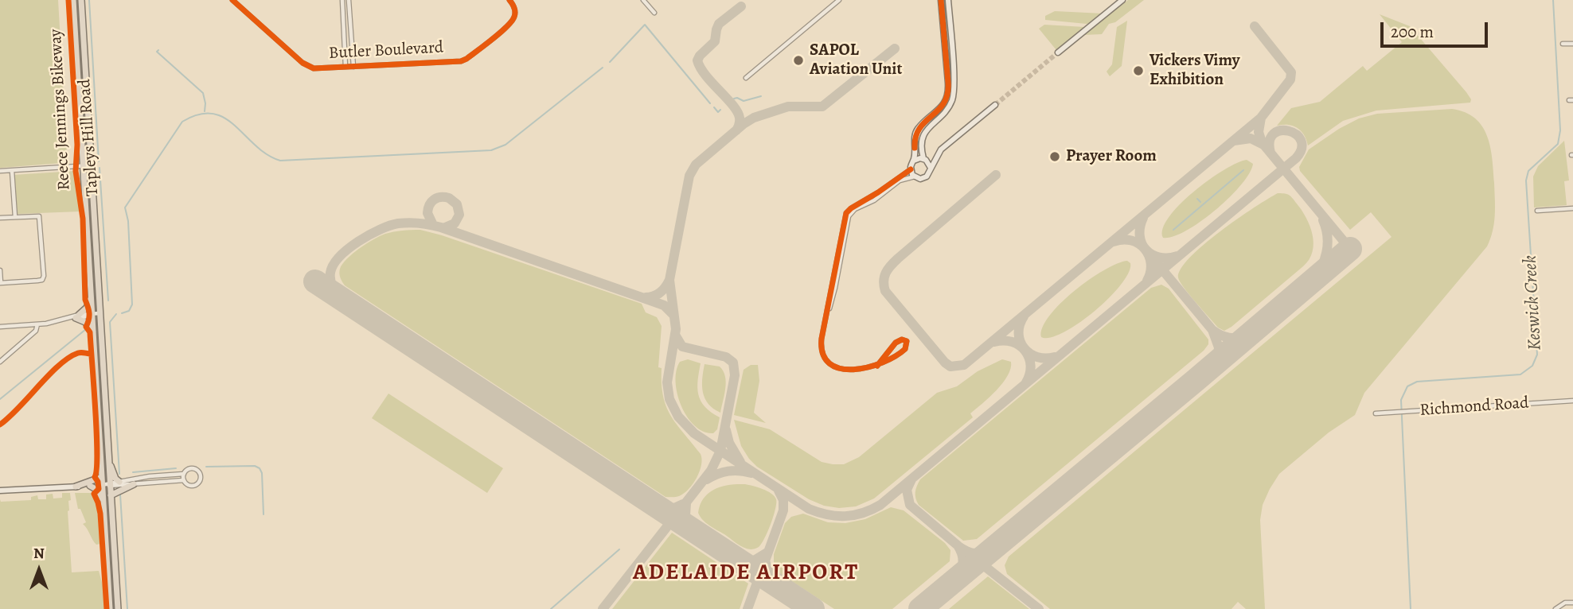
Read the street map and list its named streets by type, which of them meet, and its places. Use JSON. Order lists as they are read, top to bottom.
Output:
{
  "streets": {
    "main road": ["Tapleys Hill Road"],
    "street": ["Butler Boulevard", "Richmond Road"],
    "cycle path": ["Reece Jennings Bikeway"]
  },
  "districts": ["ADELAIDE AIRPORT"],
  "water": ["Keswick Creek"],
  "places": ["SAPOL Aviation Unit", "Vickers Vimy Exhibition", "Prayer Room"],
  "scale_bar": "200 m",
  "north": "top"
}
